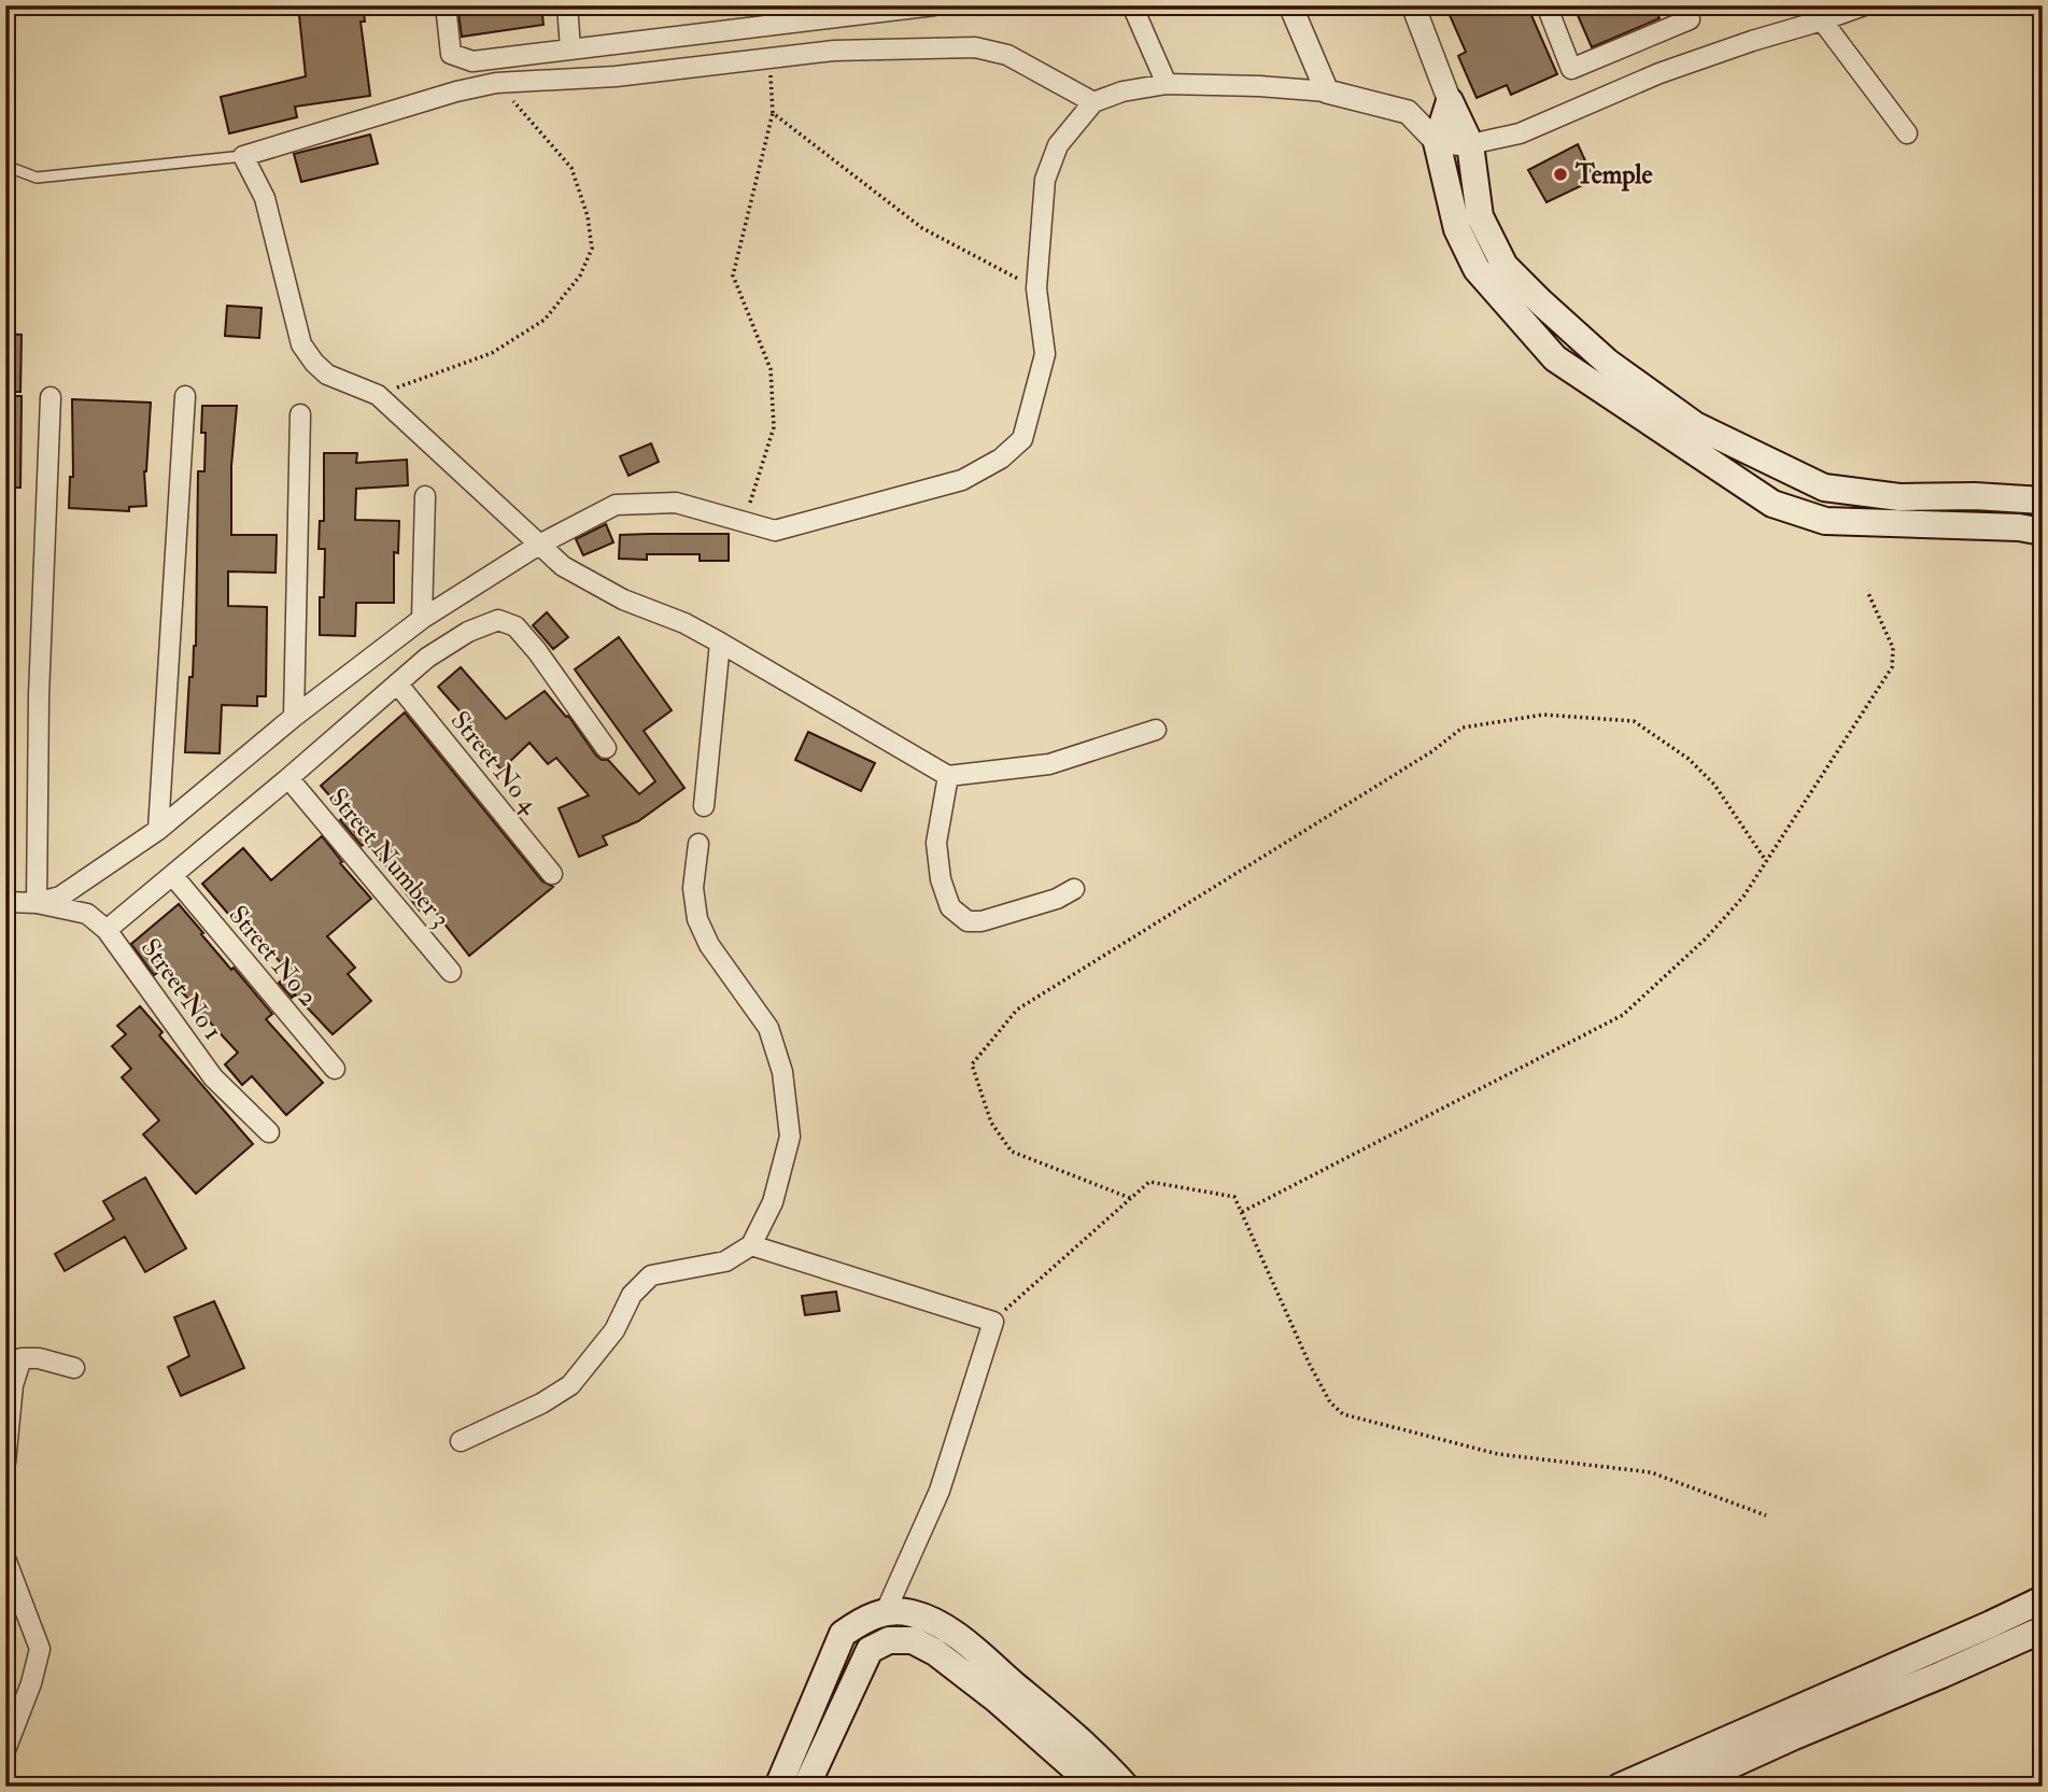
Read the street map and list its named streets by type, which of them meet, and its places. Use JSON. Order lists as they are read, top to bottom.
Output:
{
  "streets": {
    "street": [
      "Street No 4",
      "Street Number 3",
      "Street No 2",
      "Street No 1"
    ]
  },
  "places": ["Temple"]
}
